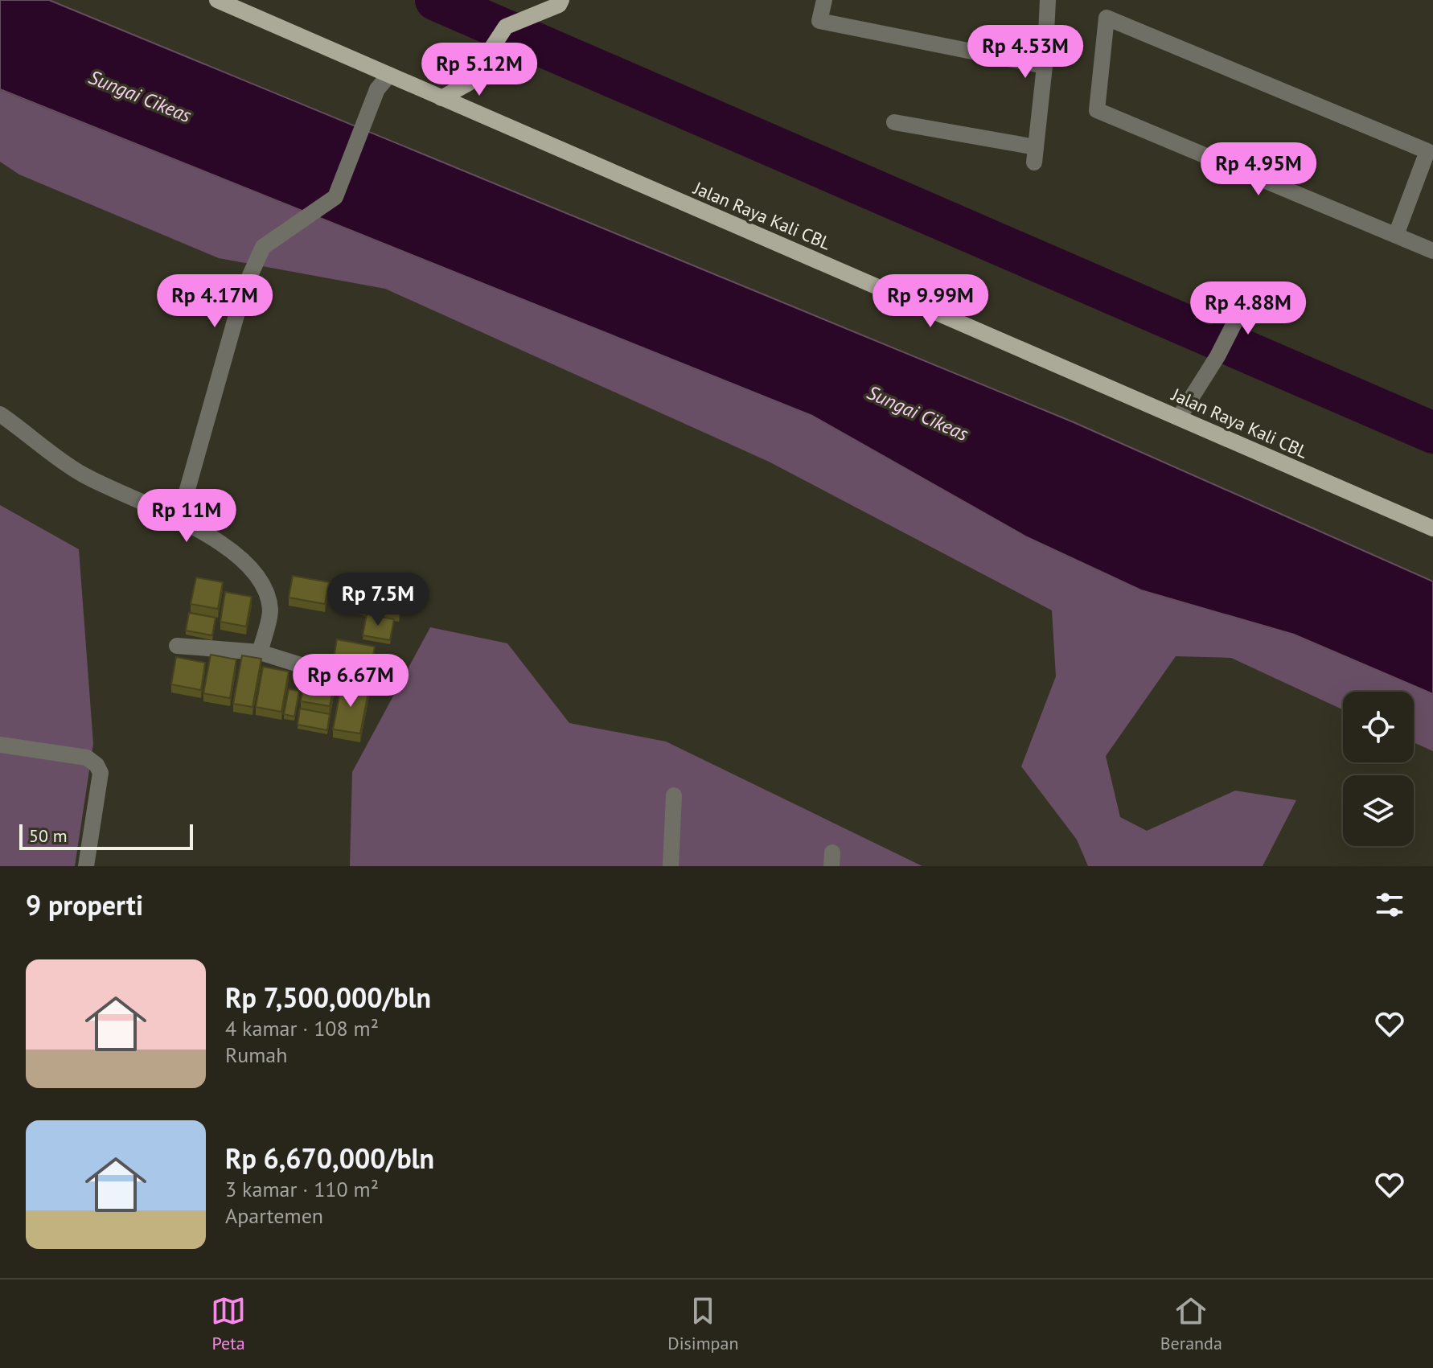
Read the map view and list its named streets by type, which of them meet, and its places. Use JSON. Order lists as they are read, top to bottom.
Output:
{
  "streets": {
    "main road": ["Jalan Raya Kali CBL"]
  },
  "water": ["Sungai Cikeas"],
  "scale_bar": "50 m",
  "page": {
    "price": [
      "Rp 4.53M",
      "Rp 5.12M",
      "Rp 4.95M",
      "Rp 4.17M",
      "Rp 9.99M",
      "Rp 4.88M",
      "Rp 11M",
      "Rp 7.5M",
      "Rp 6.67M"
    ],
    "scale": "50 m",
    "heading": "9 properti",
    "list": [
      {
        "name": "Rp 7,500,000/bln",
        "note": "4 kamar · 108 m² · Rumah"
      },
      {
        "name": "Rp 6,670,000/bln",
        "note": "3 kamar · 110 m² · Apartemen"
      }
    ],
    "tabs": ["Peta", "Disimpan", "Beranda"]
  }
}
